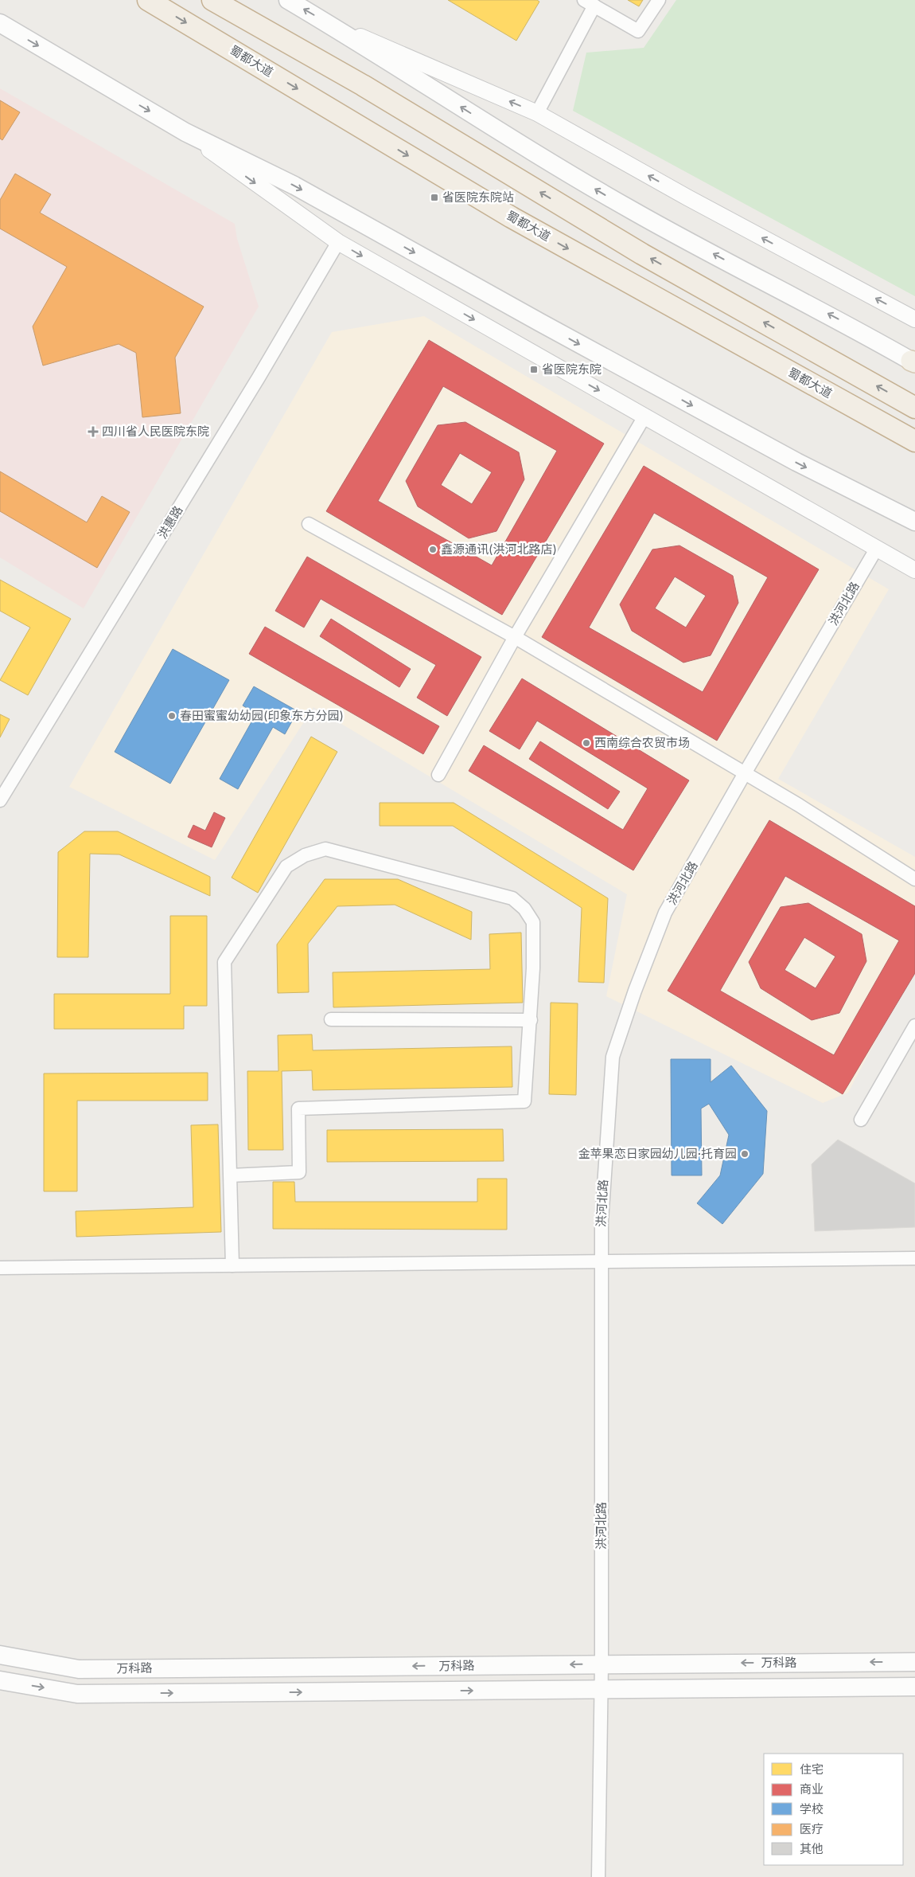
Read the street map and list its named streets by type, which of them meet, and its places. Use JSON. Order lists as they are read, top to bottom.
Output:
{
  "streets": {
    "highway": ["蜀都大道"],
    "main road": ["万科路"],
    "street": ["洪惠路", "洪河北路"]
  },
  "crossings": [
    ["洪河北路", "万科路"]
  ],
  "places": {
    "transit": ["省医院东院站", "省医院东院"],
    "health": ["四川省人民医院东院"],
    "other": [
      "鑫源通讯(洪河北路店)",
      "春田蜜蜜幼幼园(印象东方分园)",
      "西南综合农贸市场",
      "金苹果恋日家园幼儿园·托育园"
    ]
  },
  "legend": [
    "住宅",
    "商业",
    "学校",
    "医疗",
    "其他"
  ]
}
